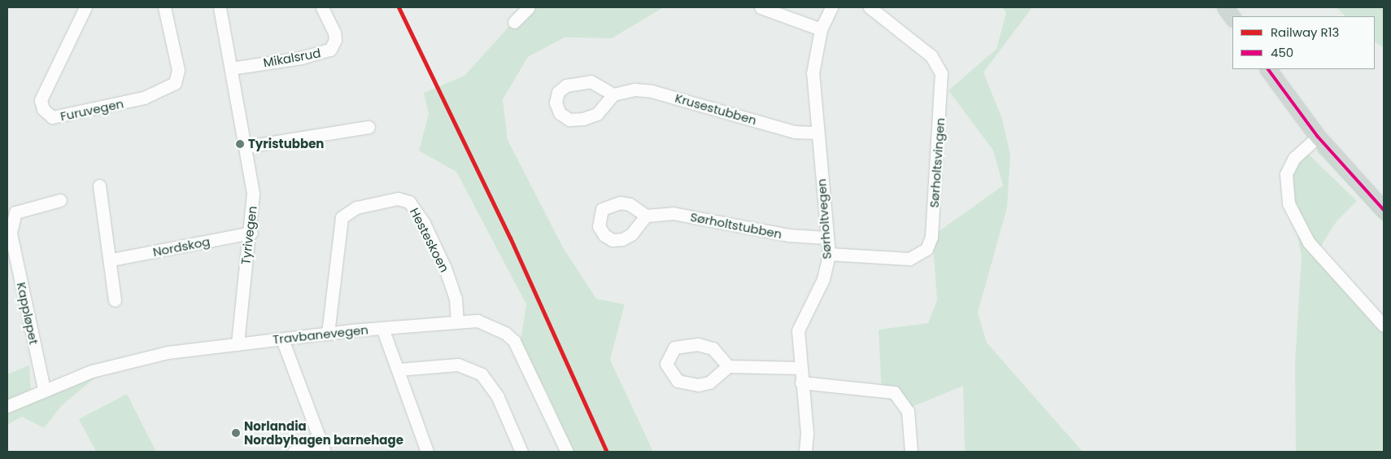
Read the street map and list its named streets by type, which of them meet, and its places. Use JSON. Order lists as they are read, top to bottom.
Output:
{
  "streets": {
    "street": [
      "Mikalsrud",
      "Krusestubben",
      "Furuvegen",
      "Sørholtsvingen",
      "Sørholtvegen",
      "Sørholtstubben",
      "Tyrivegen",
      "Hesteskoen",
      "Nordskog",
      "Kappløpet",
      "Travbanevegen"
    ]
  },
  "crossings": [
    ["Mikalsrud", "Tyrivegen"],
    ["Krusestubben", "Sørholtvegen"],
    ["Sørholtsvingen", "Sørholtvegen"],
    ["Sørholtvegen", "Sørholtstubben"],
    ["Tyrivegen", "Nordskog"],
    ["Tyrivegen", "Travbanevegen"],
    ["Hesteskoen", "Travbanevegen"],
    ["Kappløpet", "Travbanevegen"]
  ],
  "places": ["Tyristubben", "Norlandia Nordbyhagen barnehage"],
  "lines": ["rail line R13", "transit line 450"],
  "legend": ["Railway R13", "450"]
}
